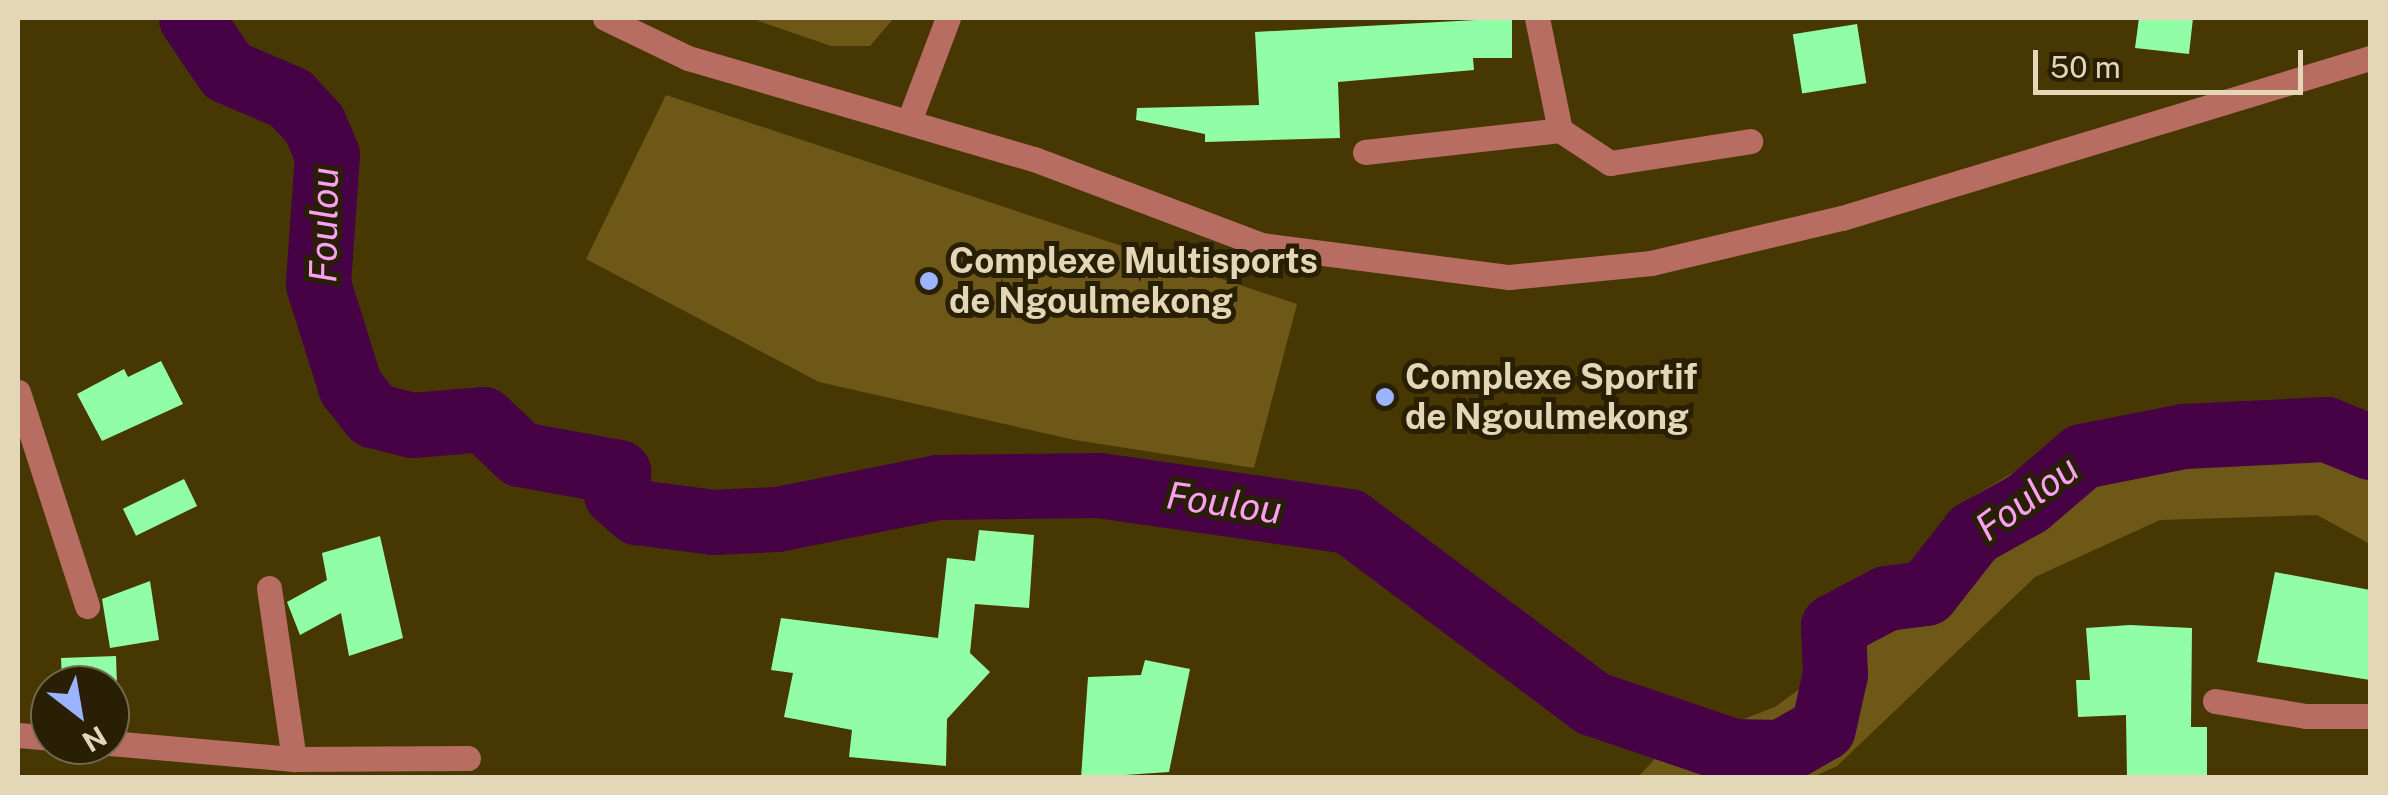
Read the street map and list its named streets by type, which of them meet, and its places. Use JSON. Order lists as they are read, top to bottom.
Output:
{
  "water": ["Foulou"],
  "places": ["Complexe Multisports de Ngoulmekong", "Complexe Sportif de Ngoulmekong"],
  "scale_bar": "50 m",
  "north": "bottom right"
}
